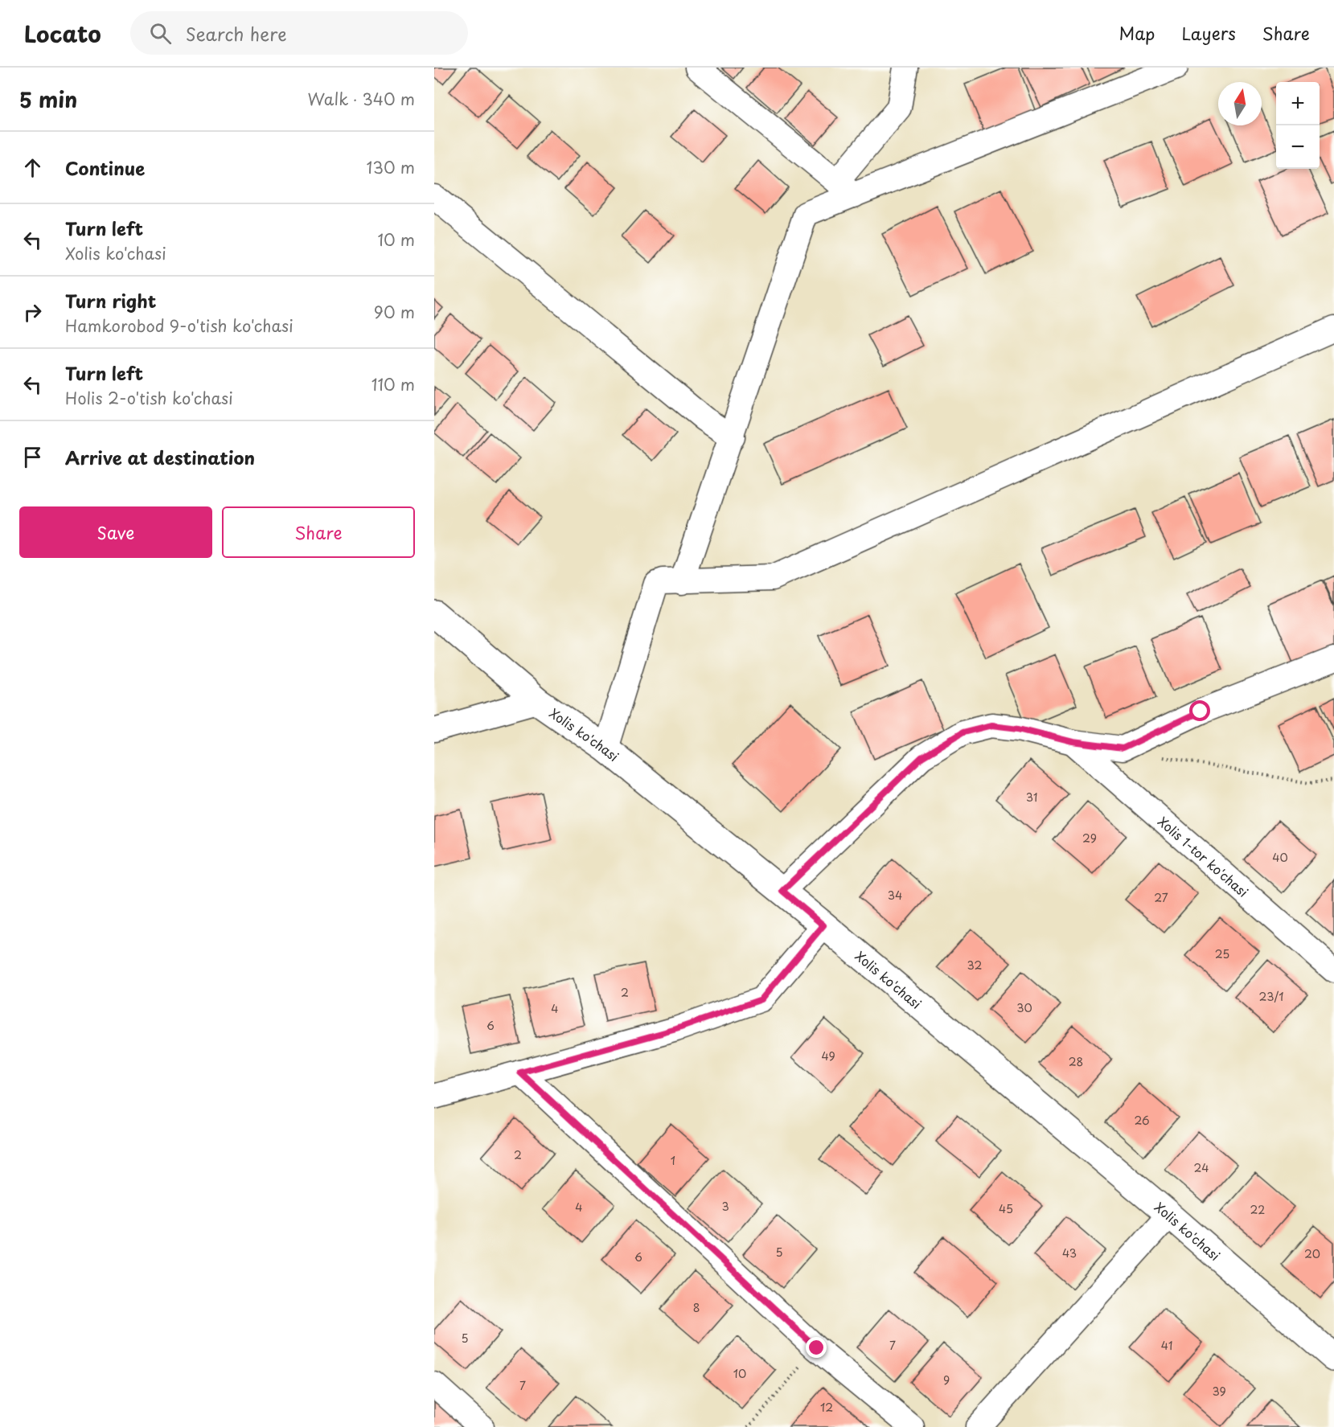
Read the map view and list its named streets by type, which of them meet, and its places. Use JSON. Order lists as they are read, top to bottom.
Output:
{
  "streets": {
    "street": ["Xolis ko'chasi", "Xolis 1-tor ko'chasi"]
  },
  "house_numbers": [
    "31",
    "29",
    "40",
    "34",
    "27",
    "25",
    "32",
    "2",
    "23/1",
    "30",
    "4",
    "6",
    "49",
    "28",
    "26",
    "2",
    "1",
    "24",
    "3",
    "4",
    "45",
    "22",
    "5",
    "43",
    "20",
    "6",
    "8",
    "5",
    "7",
    "41",
    "10",
    "9",
    "7",
    "39",
    "12"
  ],
  "north": "top",
  "page": {
    "header": "Locato",
    "search": "Search here",
    "nav": ["Map", "Layers", "Share"],
    "heading": ["5 min", "Walk · 340 m"],
    "map_buttons": ["+", "−"],
    "list": [
      ["Continue", "130 m"],
      ["Turn left", "Xolis ko'chasi", "10 m"],
      ["Turn right", "Hamkorobod 9-o'tish ko'chasi", "90 m"],
      ["Turn left", "Holis 2-o'tish ko'chasi", "110 m"],
      "Arrive at destination"
    ],
    "buttons": ["Save", "Share"]
  }
}
